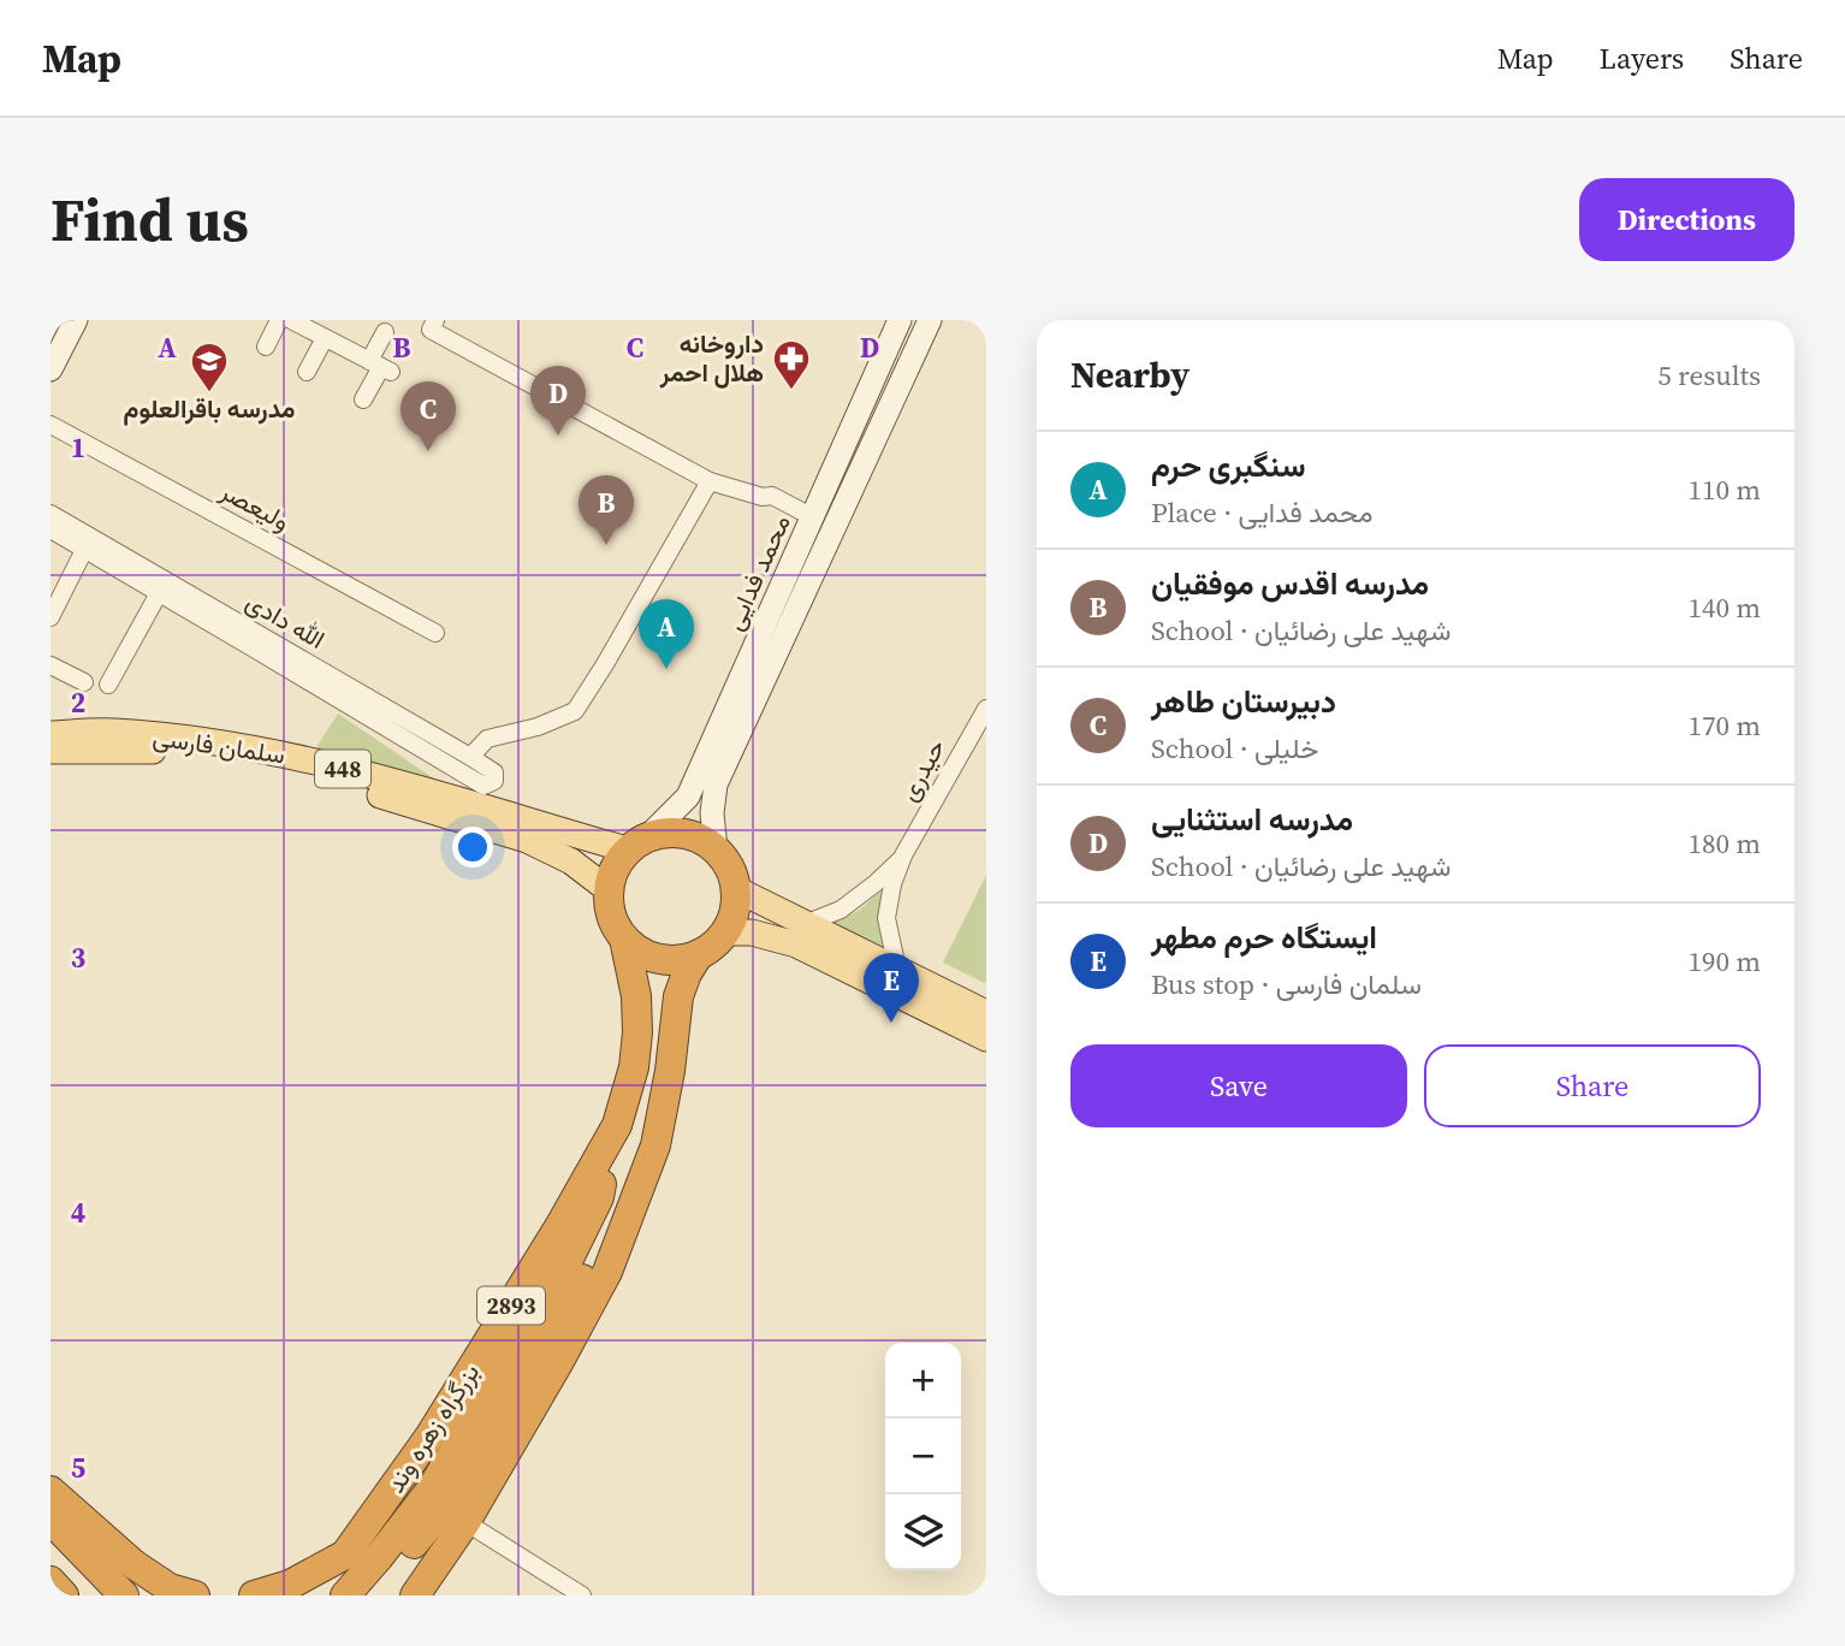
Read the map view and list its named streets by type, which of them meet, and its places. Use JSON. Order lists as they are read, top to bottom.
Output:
{
  "streets": {
    "highway": ["2893", "بزرگراه زهره وند"],
    "main road": ["سلمان فارسی", "448"],
    "street": [
      "ولیعصر",
      "محمد فدایی",
      "الله دادی",
      "حیدری"
    ]
  },
  "crossings": [
    ["محمد فدایی", "سلمان فارسی"],
    ["محمد فدایی", "بزرگراه زهره وند"],
    ["سلمان فارسی", "بزرگراه زهره وند"]
  ],
  "places": {
    "pharmacy": ["داروخانه هلال احمر"],
    "school or university": ["مدرسه باقرالعلوم"]
  },
  "page": {
    "header": "Map",
    "nav": ["Map", "Layers", "Share"],
    "buttons": [
      "Directions",
      ["Save", "Share"]
    ],
    "title": "Find us",
    "heading": ["Nearby", "5 results"],
    "pins": [
      "D",
      "C",
      "B",
      "A",
      "E"
    ],
    "list": [
      {
        "mark": "A",
        "name": "سنگبری حرم",
        "note": "Place · محمد فدایی",
        "value": "110 m"
      },
      {
        "mark": "B",
        "name": "مدرسه اقدس موفقیان",
        "note": "School · شهید علی رضائیان",
        "value": "140 m"
      },
      {
        "mark": "C",
        "name": "دبیرستان طاهر",
        "note": "School · خلیلی",
        "value": "170 m"
      },
      {
        "mark": "D",
        "name": "مدرسه استثنایی",
        "note": "School · شهید علی رضائیان",
        "value": "180 m"
      },
      {
        "mark": "E",
        "name": "ایستگاه حرم مطهر",
        "note": "Bus stop · سلمان فارسی",
        "value": "190 m"
      }
    ],
    "map_buttons": ["+", "−"]
  },
  "grid": {
    "columns": [
      "A",
      "B",
      "C",
      "D"
    ],
    "rows": [
      "1",
      "2",
      "3",
      "4",
      "5"
    ]
  }
}
